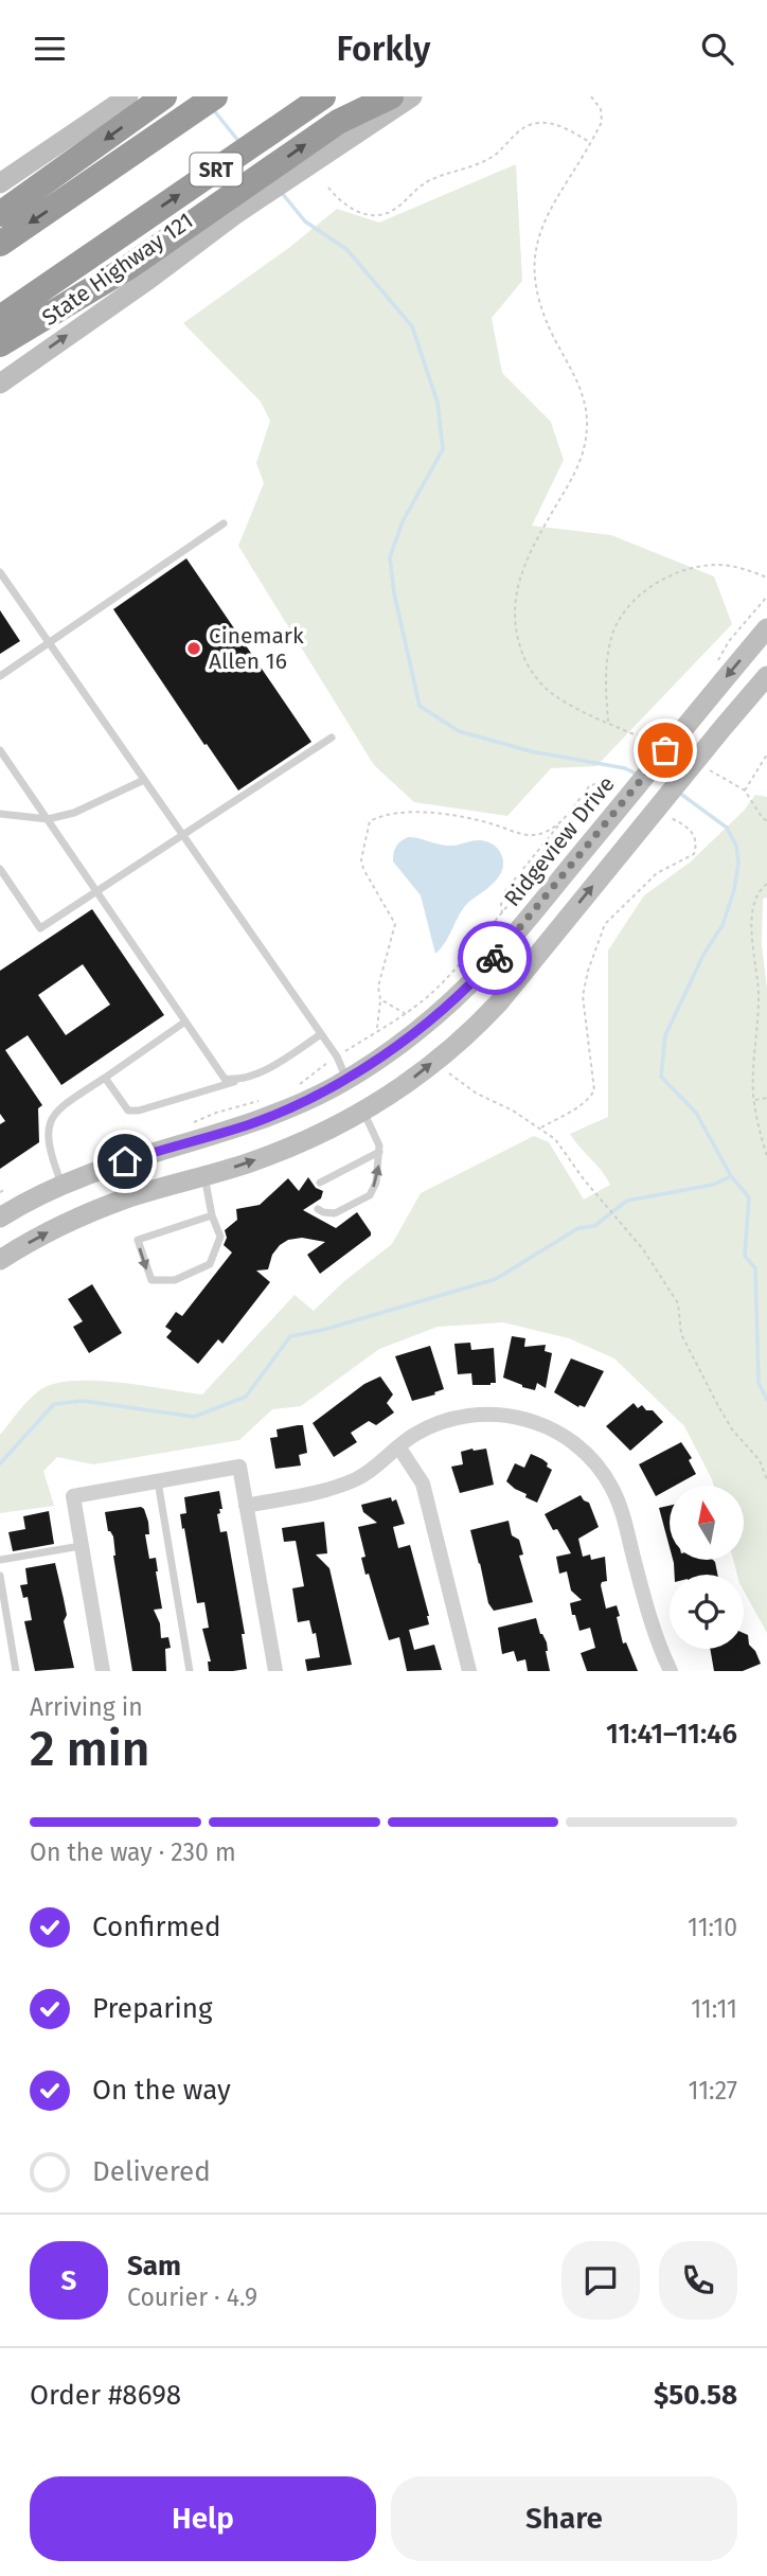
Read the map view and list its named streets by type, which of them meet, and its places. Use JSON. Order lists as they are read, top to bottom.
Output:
{
  "streets": {
    "highway": ["SRT"],
    "main road": ["State Highway 121", "Ridgeview Drive"]
  },
  "one_way": ["State Highway 121"],
  "places": ["Cinemark Allen 16"],
  "north": "top",
  "page": {
    "header": "Forkly",
    "heading": ["2 min", "Arriving in", "11:41–11:46"],
    "panel": [
      "Sam",
      "Courier · 4.9",
      "Order #8698",
      "$50.58"
    ],
    "bar": "On the way · 230 m",
    "list": [
      ["Confirmed", "11:10"],
      ["Preparing", "11:11"],
      ["On the way", "11:27"],
      "Delivered"
    ],
    "round": "S",
    "buttons": ["Help", "Share"]
  }
}
